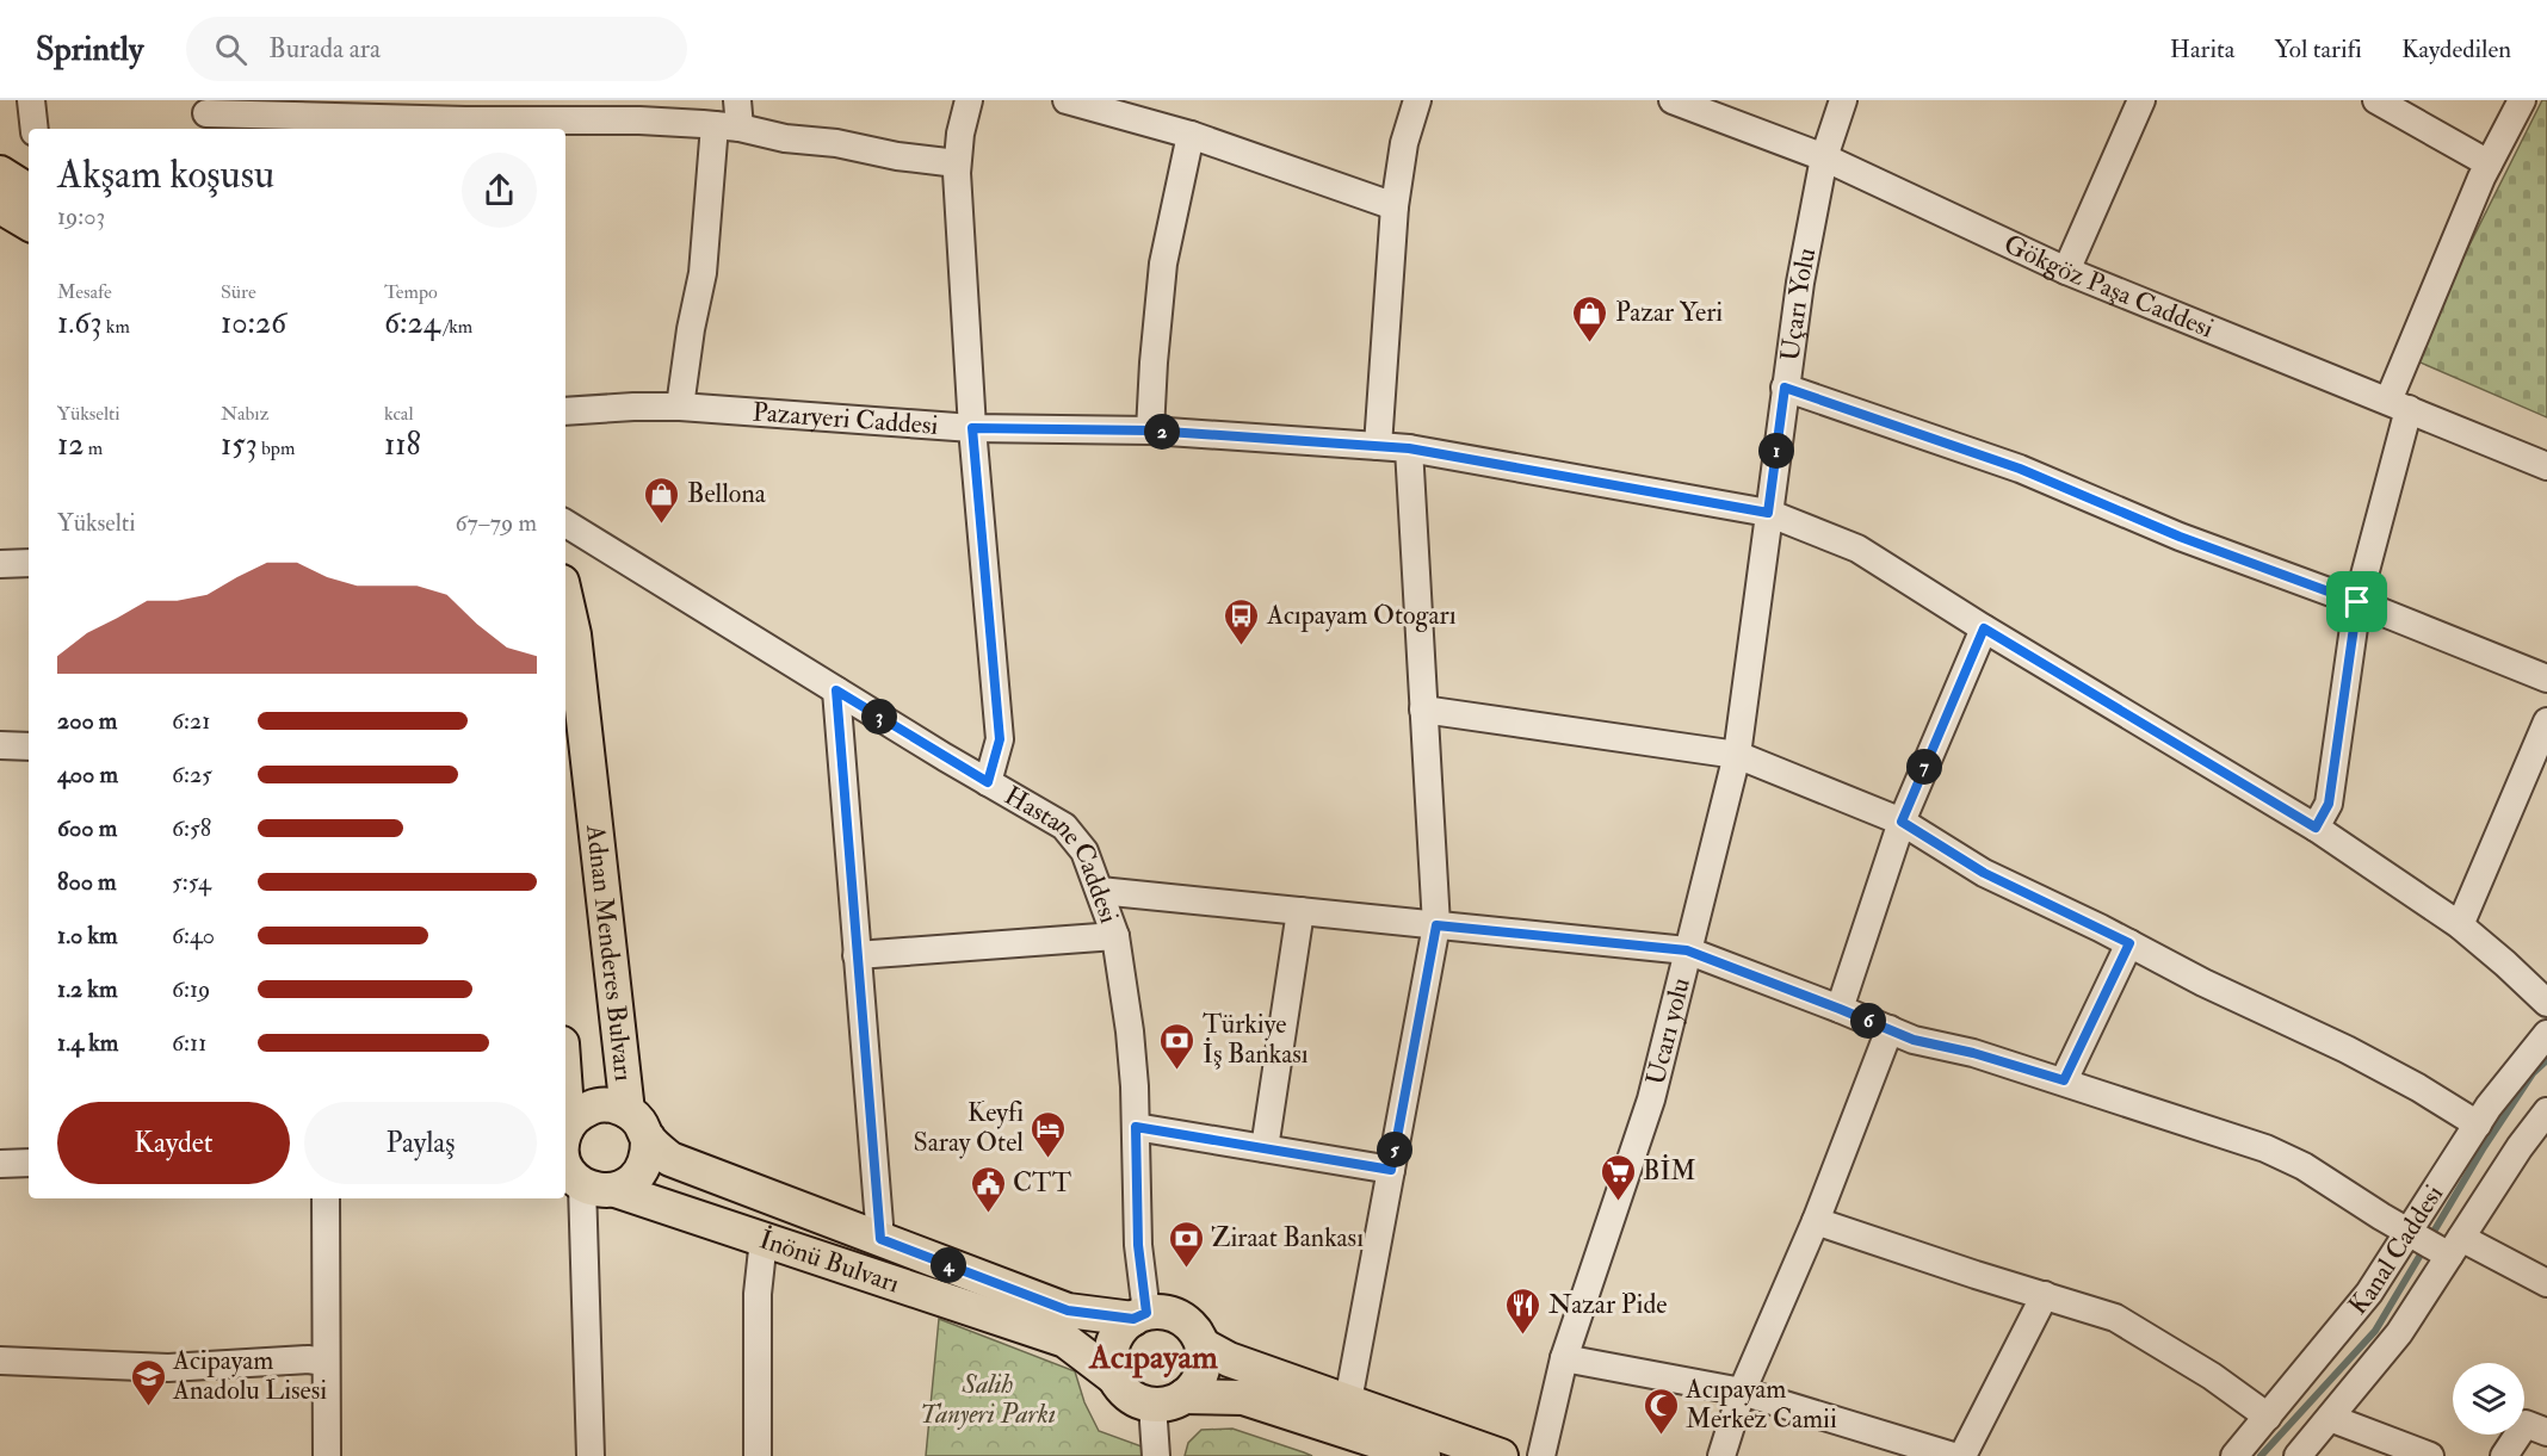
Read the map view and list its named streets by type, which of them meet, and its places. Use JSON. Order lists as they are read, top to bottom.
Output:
{
  "streets": {
    "main road": ["Adnan Menderes Bulvarı", "İnönü Bulvarı"],
    "street": [
      "Gökgöz Paşa Caddesi",
      "Uçarı Yolu",
      "Pazaryeri Caddesi",
      "Hastane Caddesi",
      "Ucarı yolu",
      "Kanal Caddesi"
    ]
  },
  "crossings": [
    ["Gökgöz Paşa Caddesi", "Uçarı Yolu"],
    ["Uçarı Yolu", "Pazaryeri Caddesi"],
    ["Uçarı Yolu", "Ucarı yolu"],
    ["Pazaryeri Caddesi", "Ucarı yolu"],
    ["Hastane Caddesi", "İnönü Bulvarı"]
  ],
  "districts": ["Acıpayam"],
  "parks": ["Salih Tanyeri Parkı"],
  "places": {
    "shop": ["Pazar Yeri", "Bellona"],
    "bus stop": ["Acıpayam Otogarı"],
    "bank": ["Türkiye İş Bankası", "Ziraat Bankası"],
    "hotel": ["Keyfi Saray Otel"],
    "supermarket": ["BİM"],
    "public building": ["CTT"],
    "restaurant": ["Nazar Pide"],
    "school or university": ["Acipayam Anadolu Lisesi"],
    "mosque": ["Acıpayam Merkez Camii"]
  },
  "page": {
    "header": "Sprintly",
    "search": "Burada ara",
    "nav": ["Harita", "Yol tarifi", "Kaydedilen"],
    "heading": ["Akşam koşusu", "19:03"],
    "stats": [
      ["Mesafe", "1.63 km"],
      ["Süre", "10:26"],
      ["Tempo", "6:24 /km"],
      ["Yükselti", "12 m"],
      ["Nabız", "153 bpm"],
      ["kcal", "118"]
    ],
    "pins": [
      "2",
      "1",
      "3",
      "7",
      "6",
      "5",
      "4"
    ],
    "chart": ["Yükselti", "67–79 m"],
    "list": [
      {
        "name": "200 m",
        "note": "6:21"
      },
      {
        "name": "400 m",
        "note": "6:25"
      },
      {
        "name": "600 m",
        "note": "6:58"
      },
      {
        "name": "800 m",
        "note": "5:54"
      },
      {
        "name": "1.0 km",
        "note": "6:40"
      },
      {
        "name": "1.2 km",
        "note": "6:19"
      },
      {
        "name": "1.4 km",
        "note": "6:11"
      }
    ],
    "buttons": ["Kaydet", "Paylaş"]
  }
}
